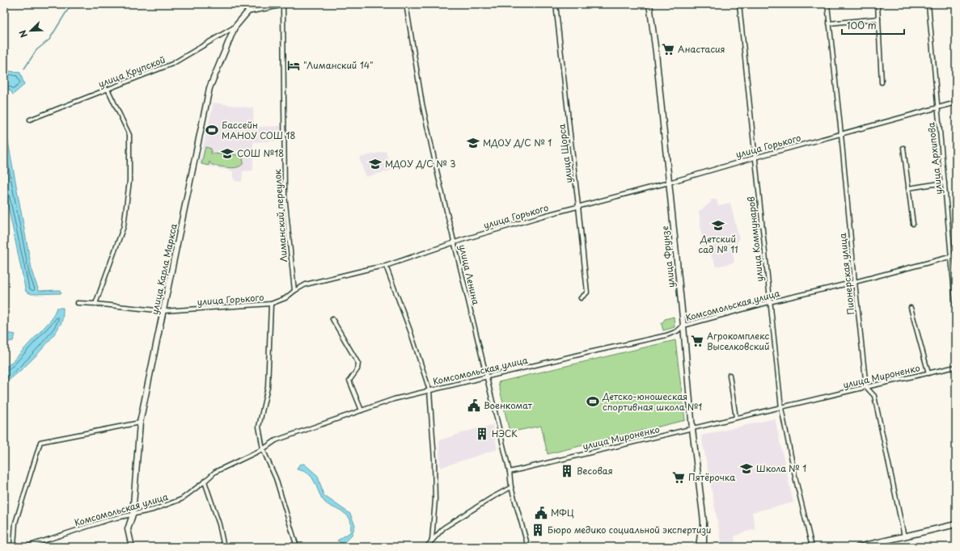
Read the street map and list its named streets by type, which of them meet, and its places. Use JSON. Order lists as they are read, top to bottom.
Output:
{
  "streets": {
    "main road": ["улица Фрунзе", "улица Карла Маркса"],
    "street": [
      "улица Крупской",
      "улица Горького",
      "улица Щорса",
      "улица Архипова",
      "Лиманский переулок",
      "улица Коммунаров",
      "Пионерская улица",
      "улица Ленина",
      "Комсомольская улица",
      "улица Мироненко"
    ]
  },
  "crossings": [
    ["улица Крупской", "улица Карла Маркса"],
    ["улица Горького", "улица Щорса"],
    ["улица Горького", "улица Архипова"],
    ["улица Горького", "Лиманский переулок"],
    ["улица Горького", "улица Коммунаров"],
    ["улица Горького", "улица Фрунзе"],
    ["улица Горького", "улица Карла Маркса"],
    ["улица Горького", "Пионерская улица"],
    ["улица Горького", "улица Ленина"],
    ["улица Архипова", "Комсомольская улица"],
    ["улица Коммунаров", "Комсомольская улица"],
    ["улица Коммунаров", "улица Мироненко"],
    ["улица Фрунзе", "Комсомольская улица"],
    ["улица Фрунзе", "улица Мироненко"],
    ["улица Карла Маркса", "Комсомольская улица"],
    ["Пионерская улица", "Комсомольская улица"],
    ["Пионерская улица", "улица Мироненко"],
    ["улица Ленина", "Комсомольская улица"],
    ["улица Ленина", "улица Мироненко"]
  ],
  "places": {
    "supermarket": ["Анастасия", "Агрокомплекс Выселковский", "Пятёрочка"],
    "hotel": ["\"Лиманский 14\""],
    "sports": ["Бассейн МАНОУ СОШ 18", "Детско-юношеская спортивная школа №1"],
    "school or university": [
      "МДОУ Д/С № 1",
      "СОШ №18",
      "МДОУ Д/С № 3",
      "Детский сад № 11",
      "Школа № 1"
    ],
    "public building": ["Военкомат", "МФЦ"],
    "building": ["НЭСК", "Весовая", "Бюро медико социальной экспертизи"]
  },
  "scale_bar": "100 m",
  "north": "bottom left"
}
